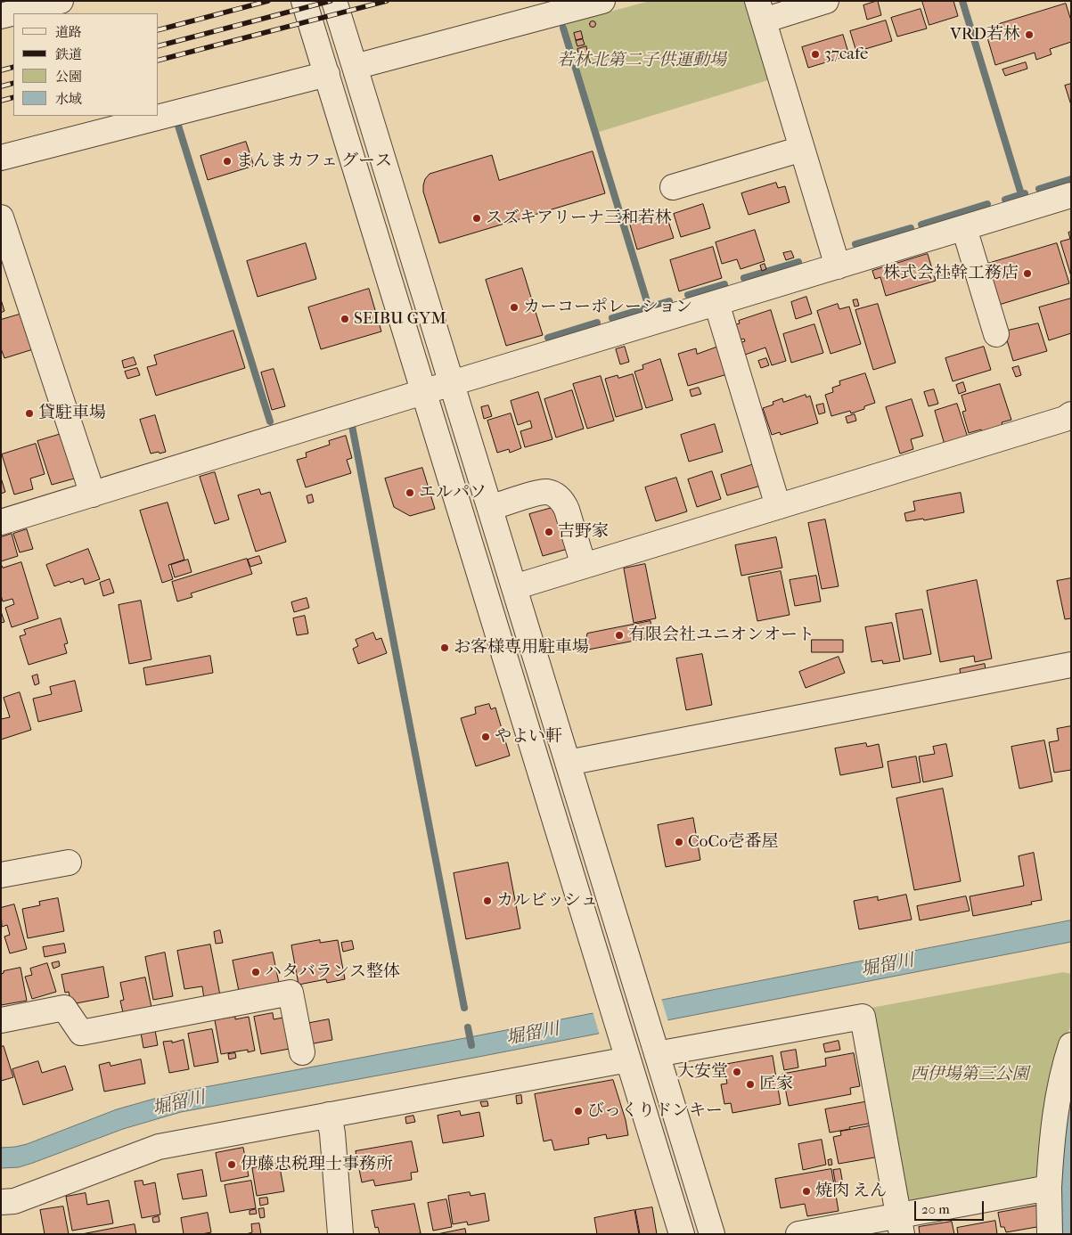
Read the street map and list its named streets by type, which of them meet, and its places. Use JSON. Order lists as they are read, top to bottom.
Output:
{
  "water": ["堀留川"],
  "parks": ["若林北第二子供運動場", "西伊場第三公園"],
  "places": [
    "VRD若林",
    "37cafe",
    "まんまカフェ グース",
    "スズキアリーナ三和若林",
    "株式会社幹工務店",
    "カーコーポレーション",
    "SEIBU GYM",
    "貸駐車場",
    "エルパソ",
    "吉野家",
    "有限会社ユニオンオート",
    "お客様専用駐車場",
    "やよい軒",
    "CoCo壱番屋",
    "カルビッシュ",
    "ハタバランス整体",
    "大安堂",
    "匠家",
    "びっくりドンキー",
    "伊藤忠税理士事務所",
    "焼肉 えん"
  ],
  "legend": [
    "道路",
    "鉄道",
    "公園",
    "水域"
  ],
  "scale_bar": "20 m"
}
